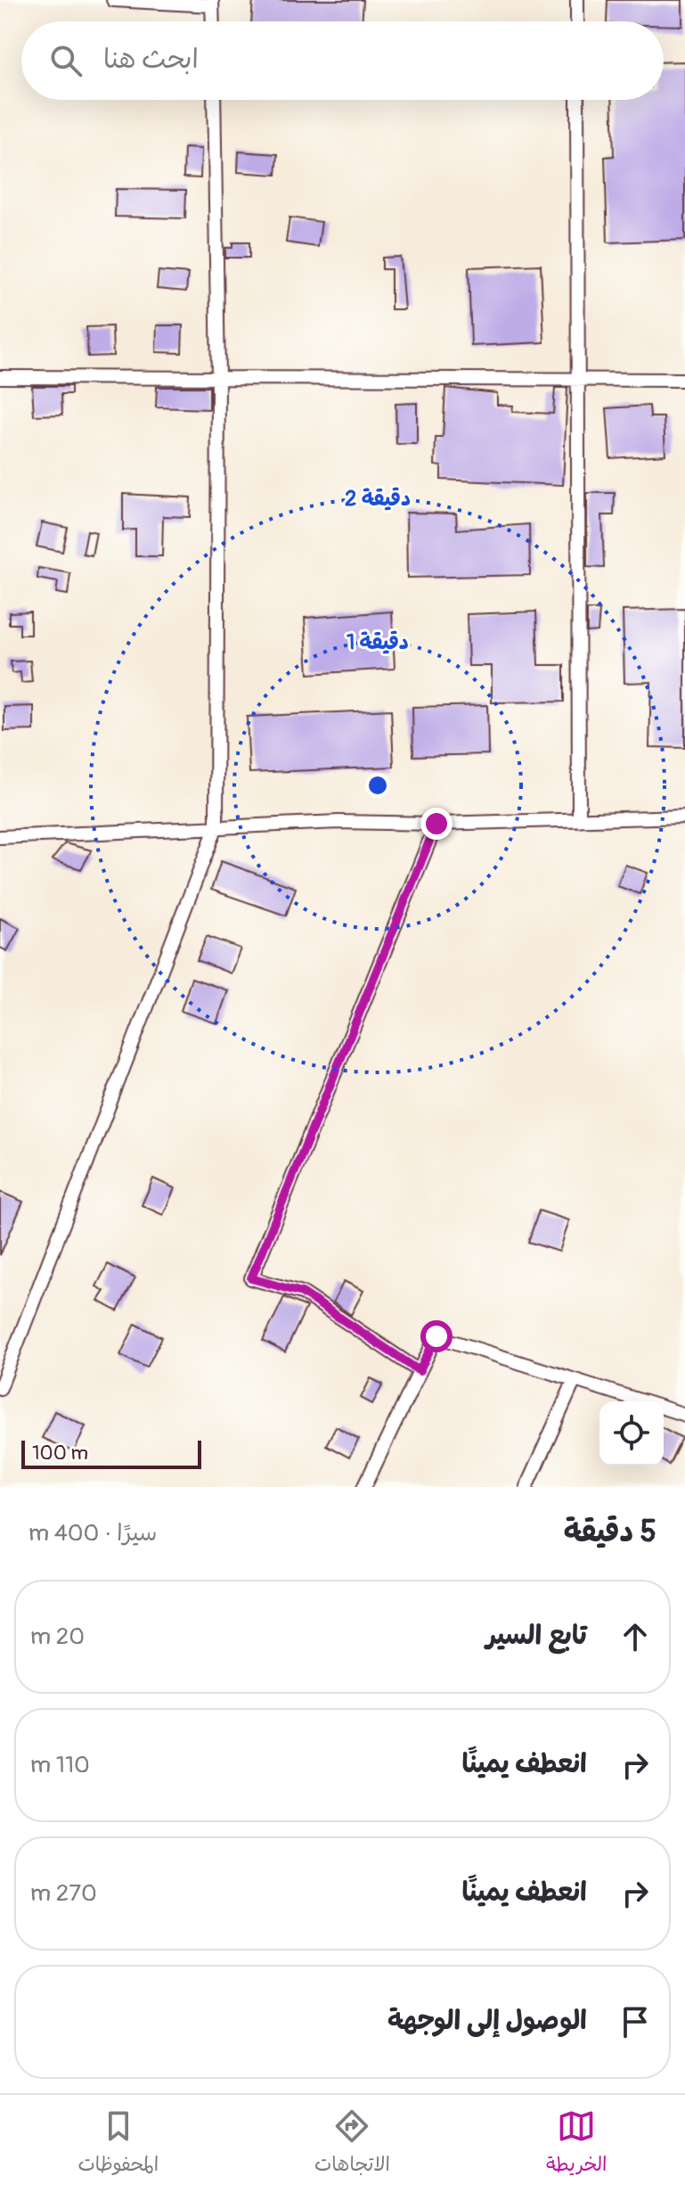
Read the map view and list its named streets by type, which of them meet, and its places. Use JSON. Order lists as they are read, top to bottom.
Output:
{
  "scale_bar": "100 m",
  "page": {
    "search": "ابحث هنا",
    "scale": "100 m",
    "heading": ["5 دقيقة", "سيرًا · 400 m"],
    "list": [
      ["تابع السير", "20 m"],
      ["انعطف يمينًا", "110 m"],
      ["انعطف يمينًا", "270 m"],
      "الوصول إلى الوجهة"
    ],
    "nav": ["الخريطة", "الاتجاهات", "المحفوظات"]
  },
  "rings": ["2 دقيقة", "1 دقيقة"]
}
